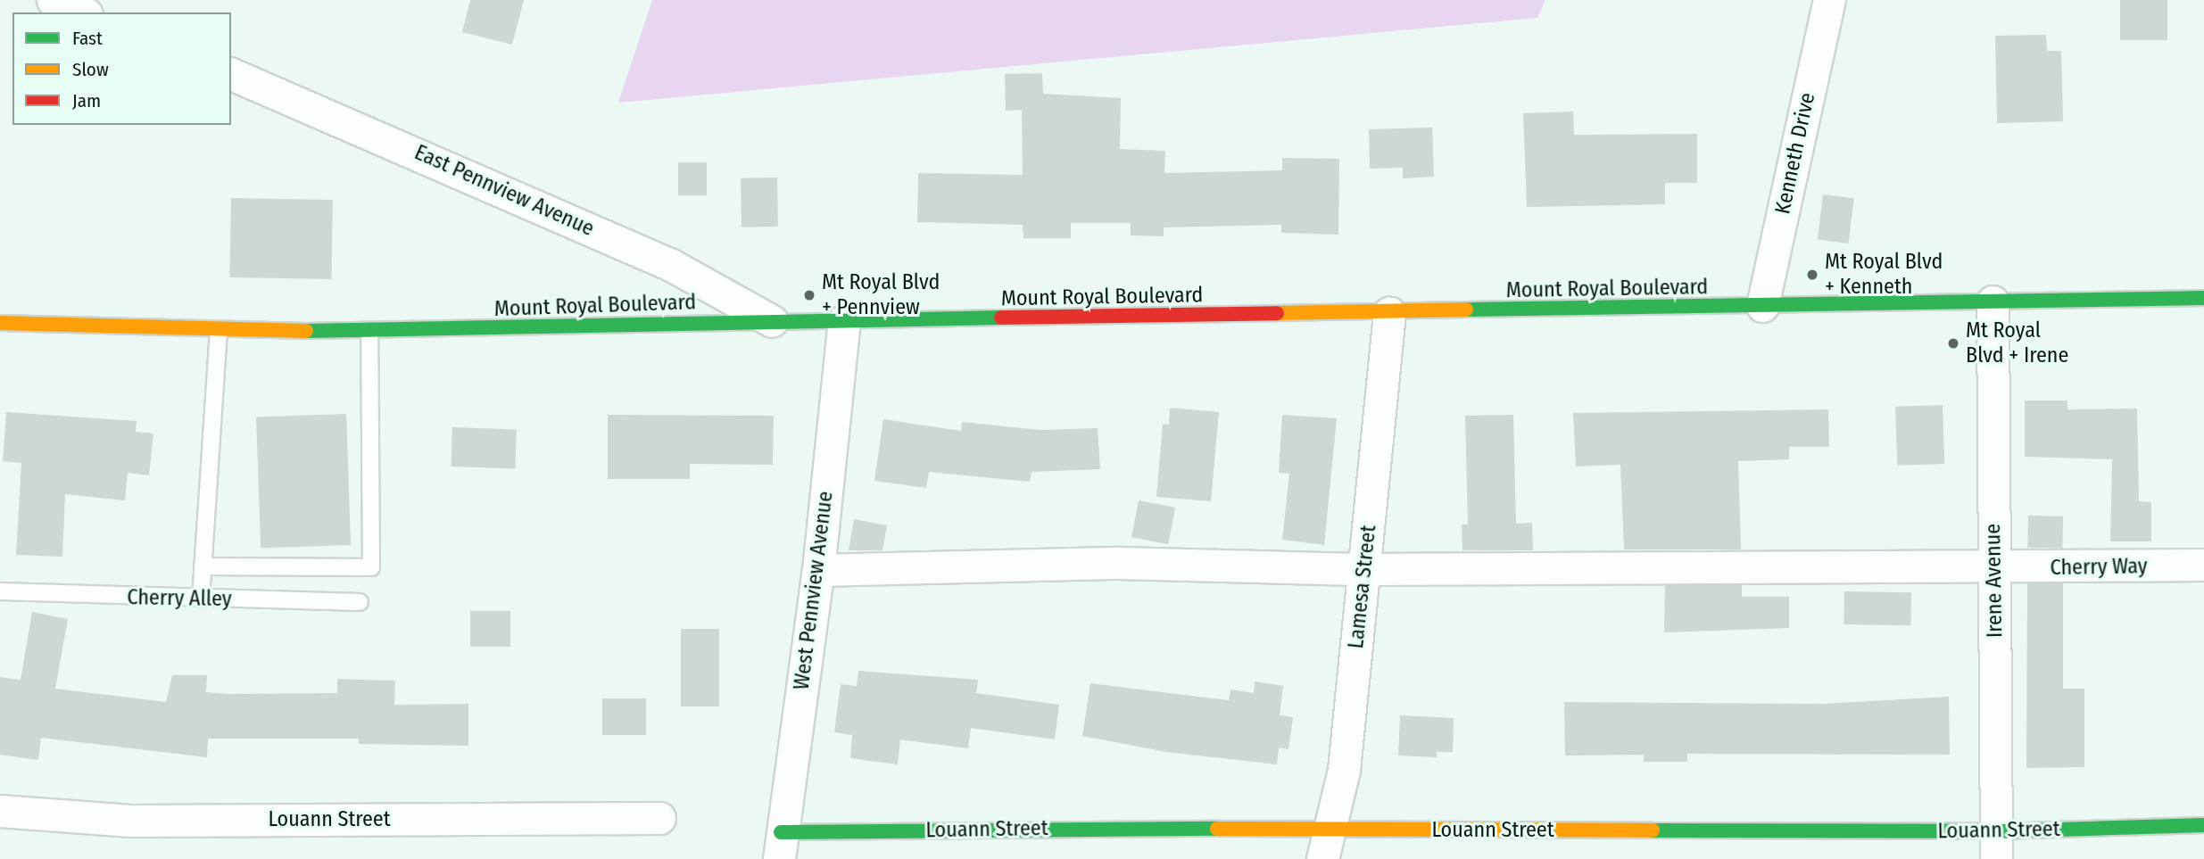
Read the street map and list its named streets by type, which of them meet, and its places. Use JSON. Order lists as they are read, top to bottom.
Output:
{
  "streets": {
    "main road": ["Mount Royal Boulevard", "Louann Street"],
    "street": [
      "Kenneth Drive",
      "East Pennview Avenue",
      "Cherry Way",
      "Irene Avenue",
      "Lamesa Street",
      "West Pennview Avenue"
    ],
    "lane": ["Cherry Alley"]
  },
  "crossings": [
    ["Kenneth Drive", "Mount Royal Boulevard"],
    ["East Pennview Avenue", "Mount Royal Boulevard"],
    ["Mount Royal Boulevard", "Irene Avenue"],
    ["Mount Royal Boulevard", "Lamesa Street"],
    ["Mount Royal Boulevard", "West Pennview Avenue"],
    ["Cherry Way", "Irene Avenue"],
    ["Cherry Way", "Lamesa Street"],
    ["Cherry Way", "West Pennview Avenue"],
    ["Irene Avenue", "Louann Street"],
    ["Lamesa Street", "Louann Street"],
    ["West Pennview Avenue", "Louann Street"]
  ],
  "places": ["Mt Royal Blvd + Kenneth", "Mt Royal Blvd + Pennview", "Mt Royal Blvd + Irene"],
  "legend": ["Fast", "Slow", "Jam"]
}
